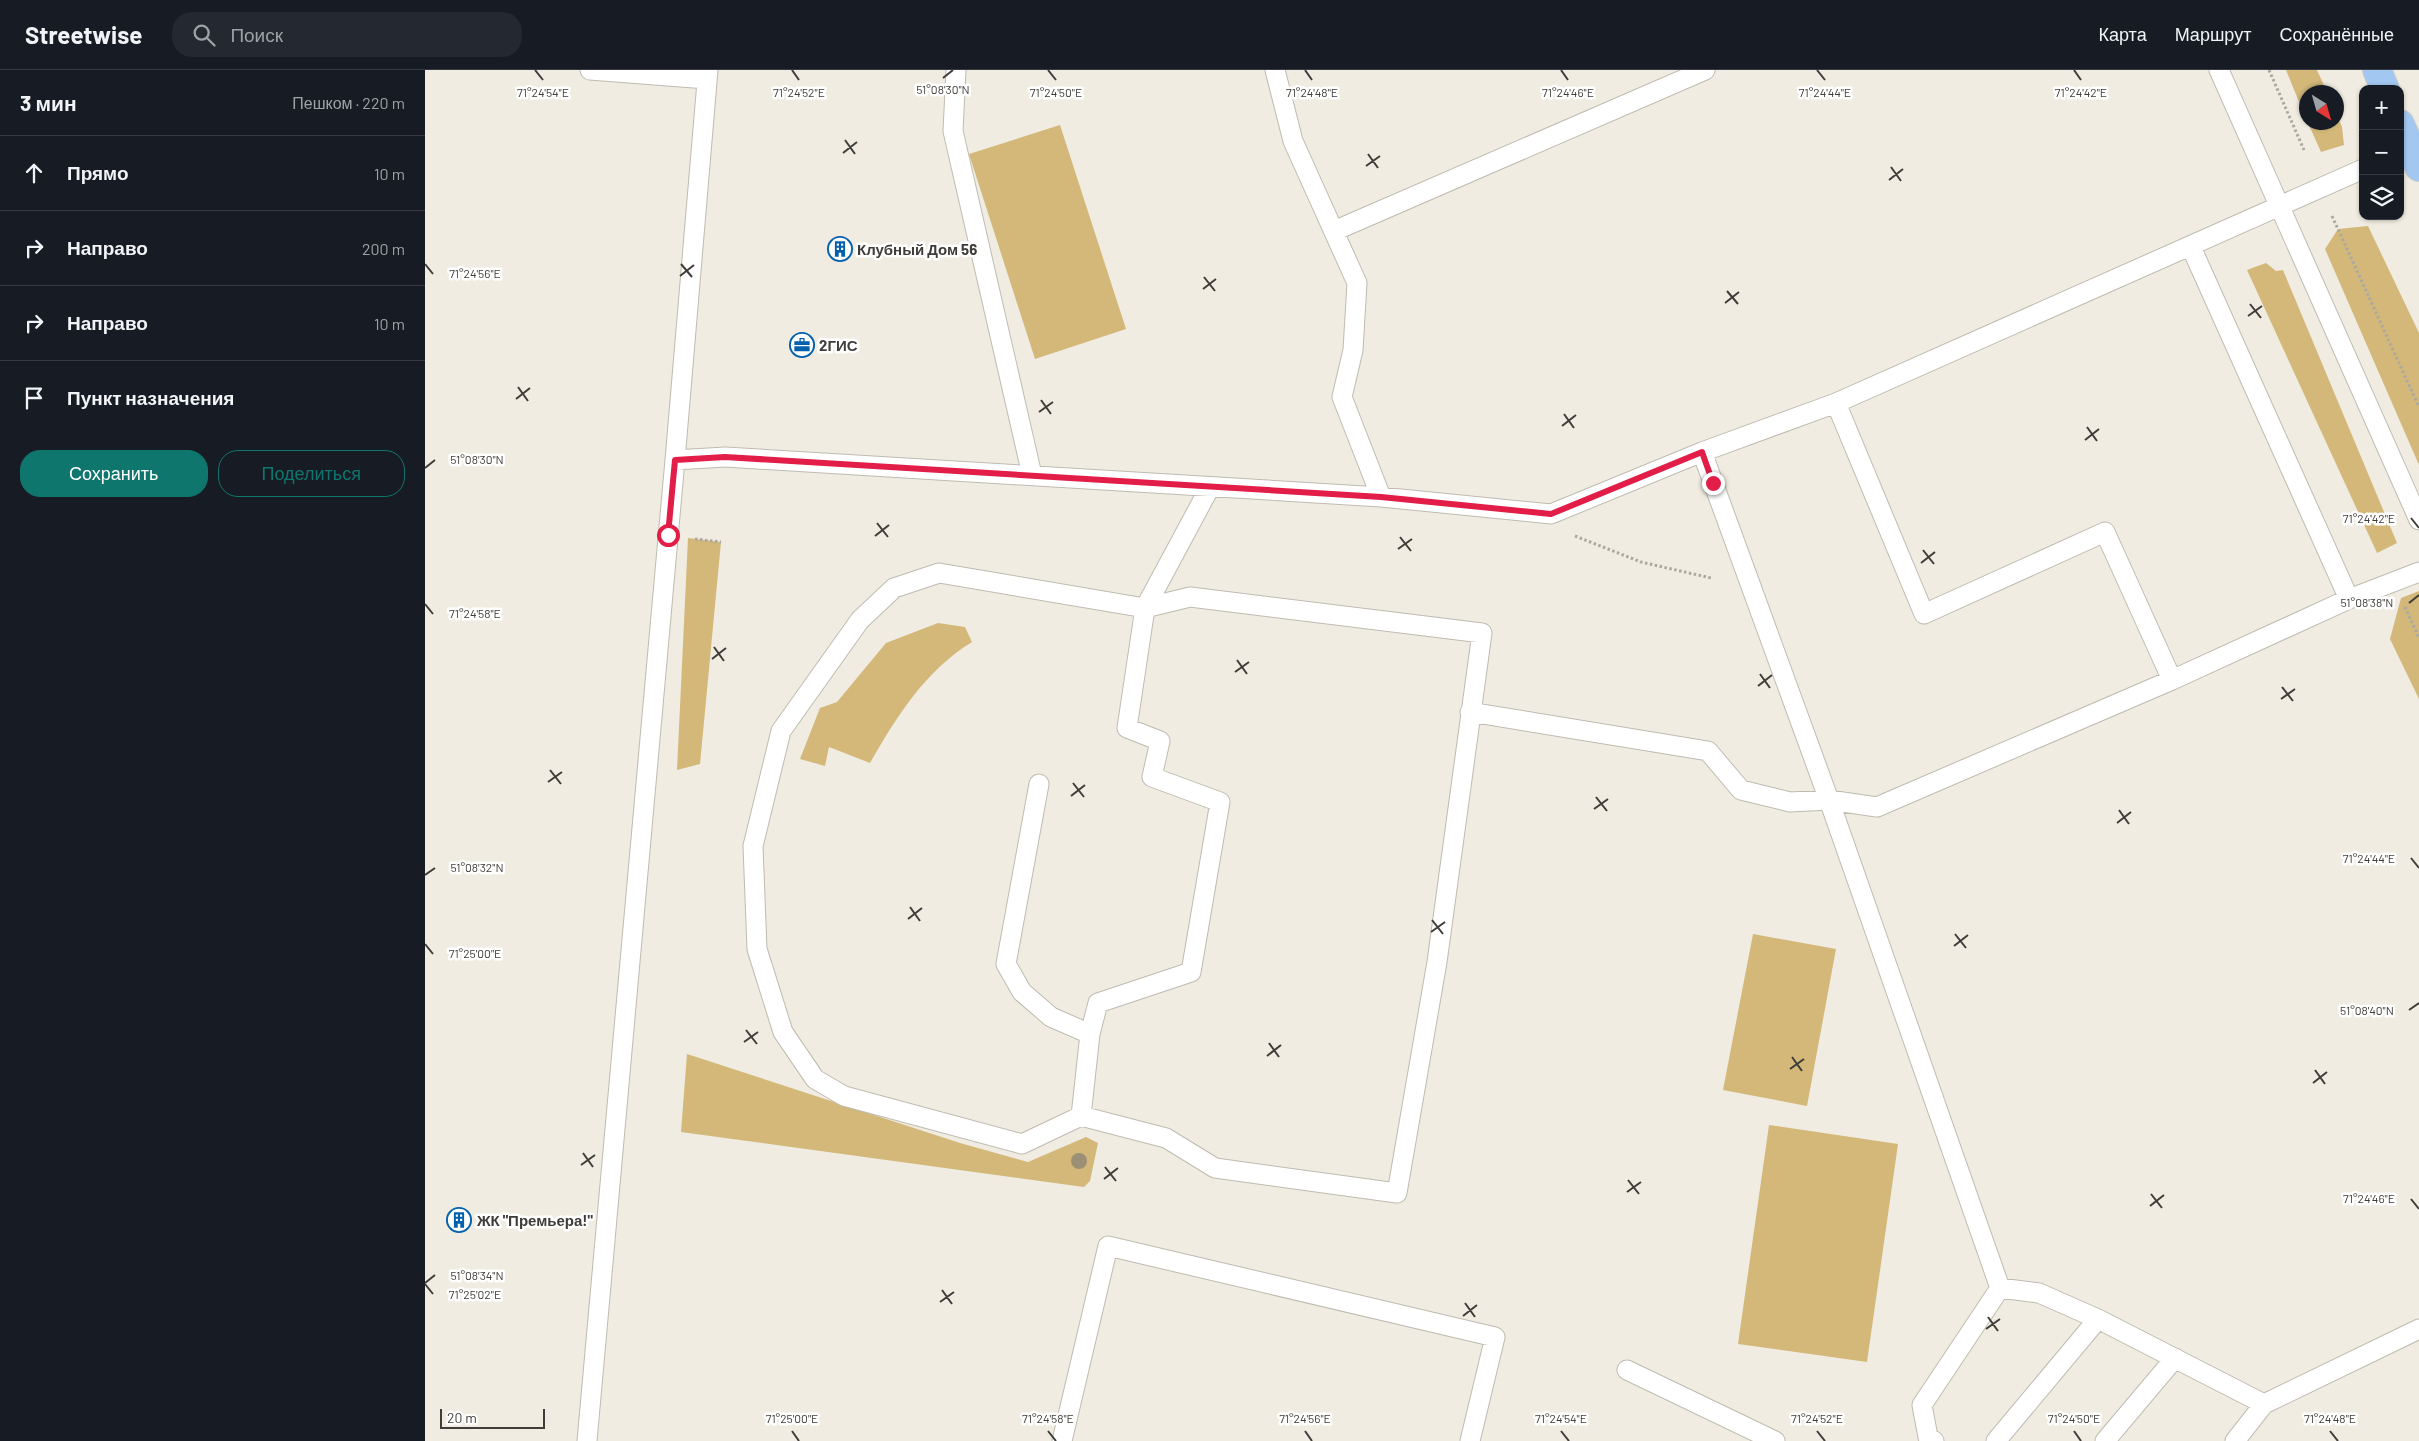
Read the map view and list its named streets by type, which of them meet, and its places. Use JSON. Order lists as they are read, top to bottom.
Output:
{
  "places": {
    "building": ["Клубный Дом 56", "ЖК \"Премьера!\""],
    "office": ["2ГИС"]
  },
  "scale_bar": "20 m",
  "north": "bottom right",
  "page": {
    "header": "Streetwise",
    "search": "Поиск",
    "nav": ["Карта", "Маршрут", "Сохранённые"],
    "heading": ["3 мин", "Пешком · 220 m"],
    "map_buttons": ["+", "−"],
    "list": [
      ["Прямо", "10 m"],
      ["Направо", "200 m"],
      ["Направо", "10 m"],
      "Пункт назначения"
    ],
    "buttons": ["Сохранить", "Поделиться"],
    "scale": "20 m"
  },
  "coordinates": [
    "51°08'30\"N",
    "71°24'54\"E",
    "71°24'52\"E",
    "71°24'50\"E",
    "71°24'48\"E",
    "71°24'46\"E",
    "71°24'44\"E",
    "71°24'42\"E",
    "71°24'56\"E",
    "51°08'38\"N",
    "71°24'58\"E",
    "51°08'32\"N",
    "71°25'00\"E",
    "51°08'40\"N",
    "51°08'34\"N",
    "71°25'02\"E"
  ]
}
